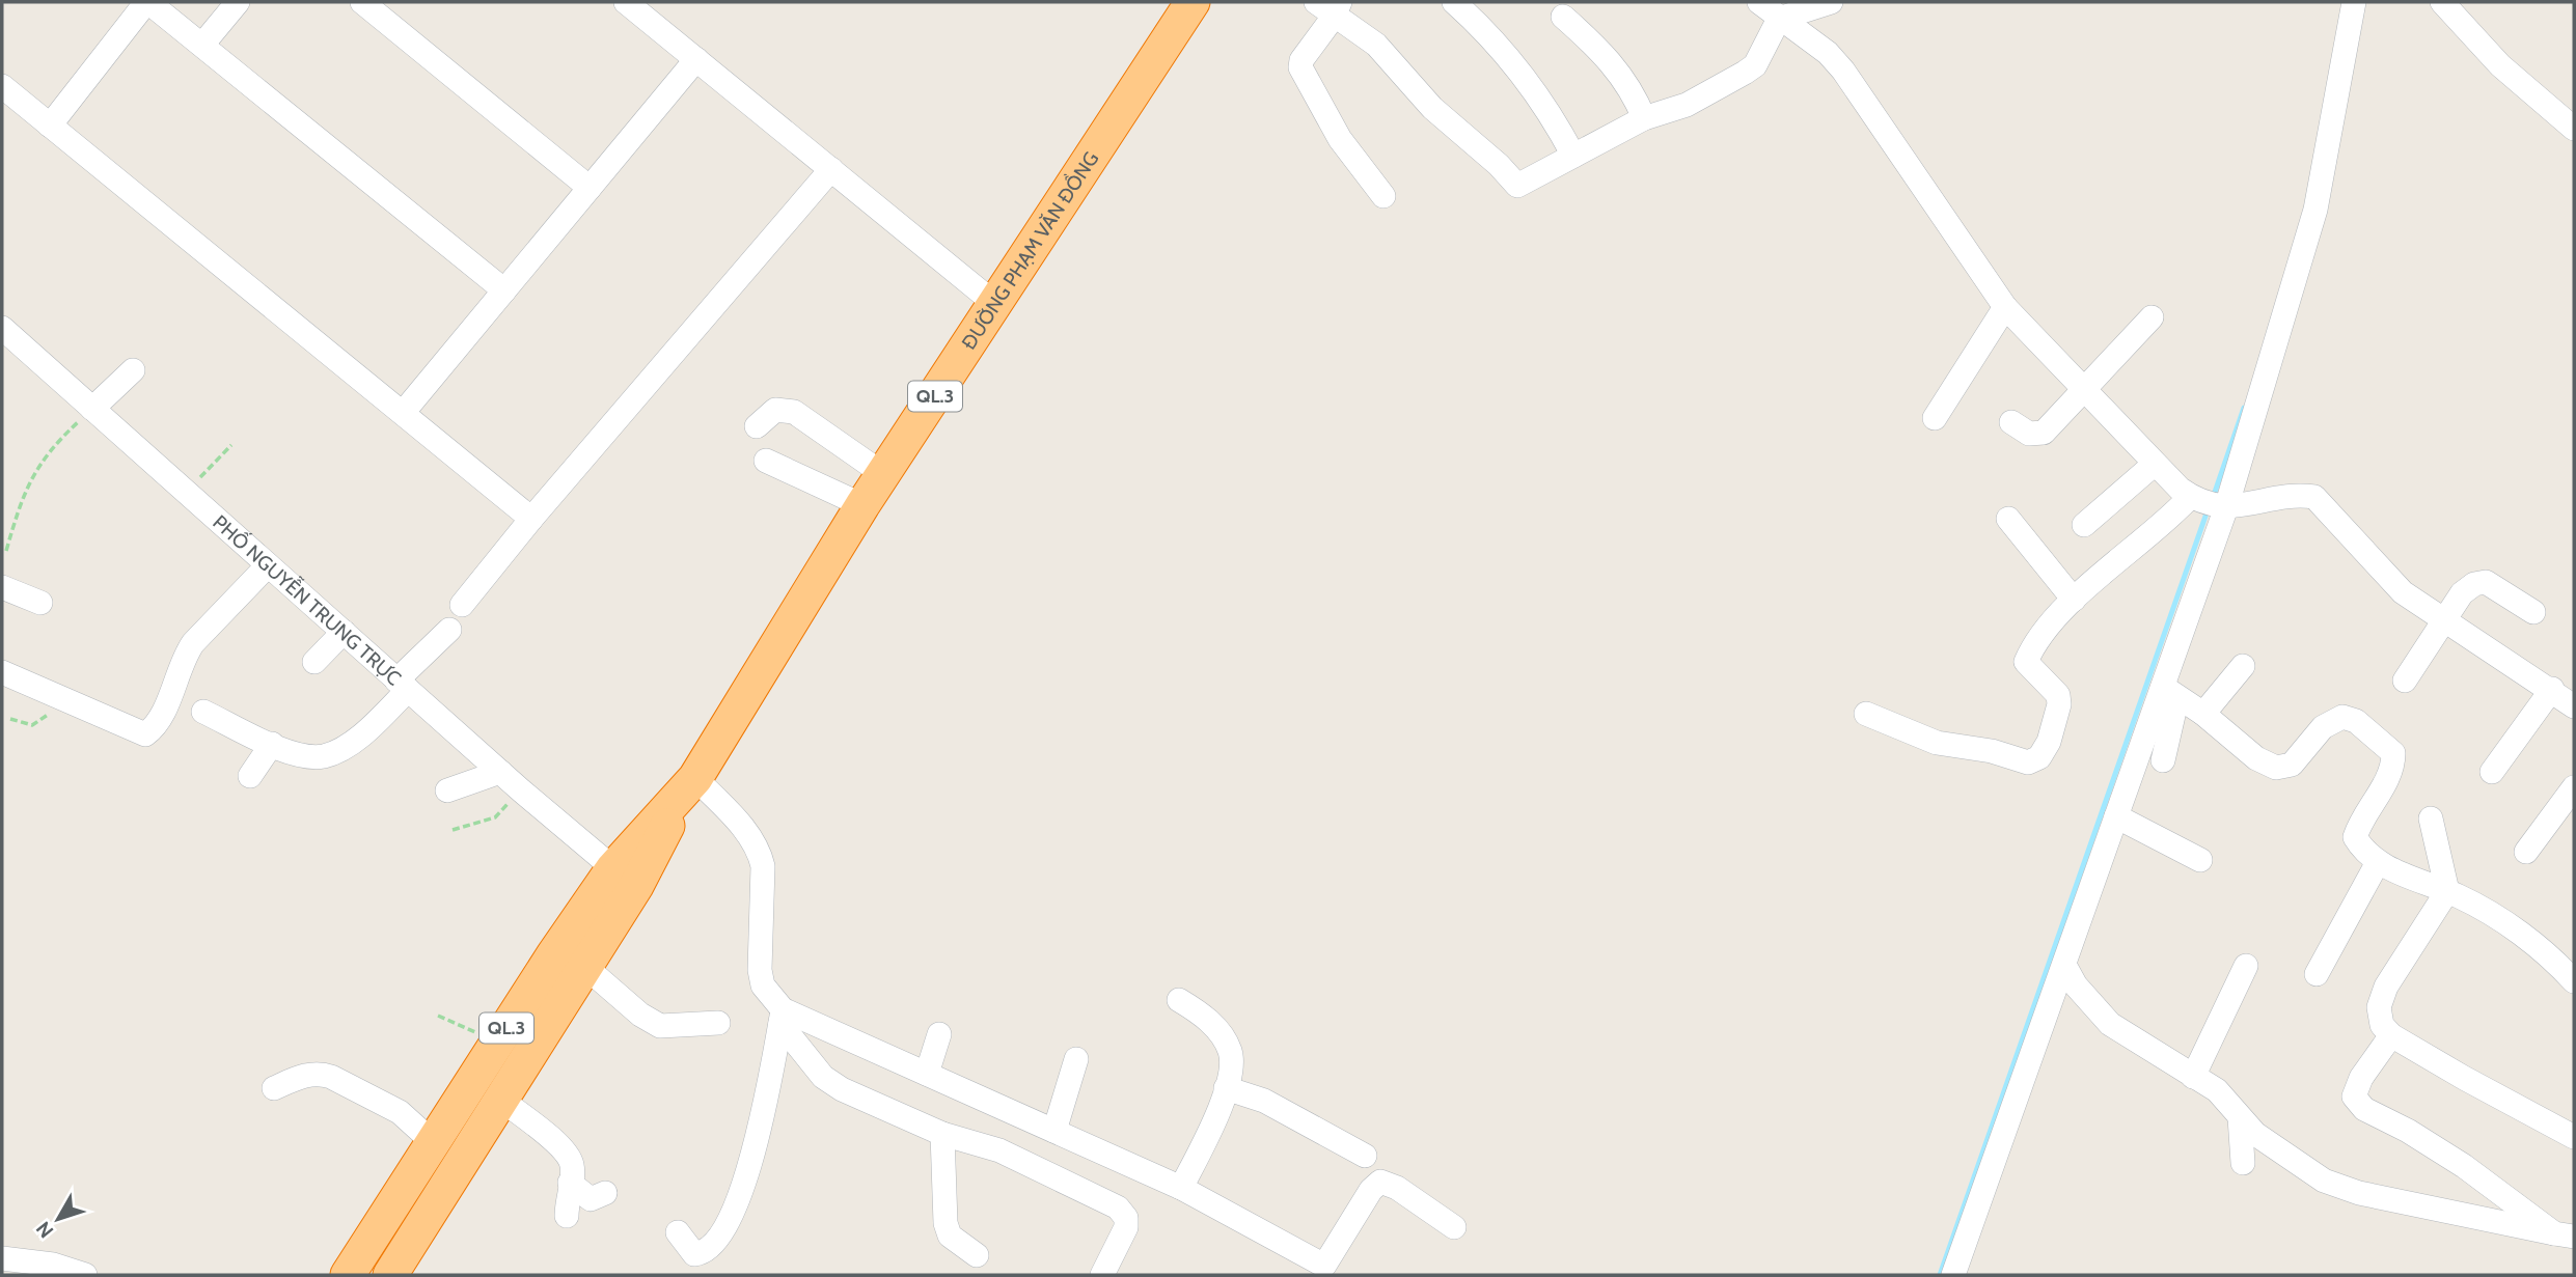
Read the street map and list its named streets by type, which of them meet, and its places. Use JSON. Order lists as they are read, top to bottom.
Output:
{
  "streets": {
    "highway": ["ĐƯỜNG PHẠM VĂN ĐỒNG", "QL.3"],
    "street": ["PHỐ NGUYỄN TRUNG TRỰC"]
  },
  "crossings": [
    ["ĐƯỜNG PHẠM VĂN ĐỒNG", "PHỐ NGUYỄN TRUNG TRỰC"]
  ],
  "north": "bottom left"
}
